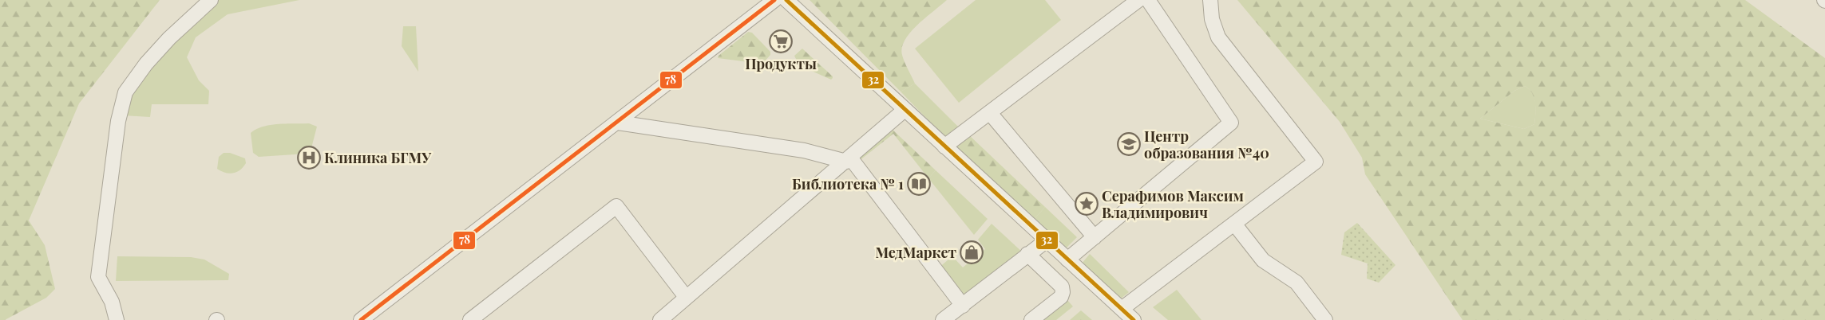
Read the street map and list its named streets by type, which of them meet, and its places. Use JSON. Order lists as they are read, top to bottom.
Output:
{
  "places": {
    "supermarket": ["Продукты"],
    "school or university": ["Центр образования №40"],
    "hospital": ["Клиника БГМУ"],
    "library": ["Библиотека № 1"],
    "place": ["Серафимов Максим Владимирович"],
    "shop": ["МедМаркет"]
  },
  "lines": ["transit line 32", "transit line 78"]
}
